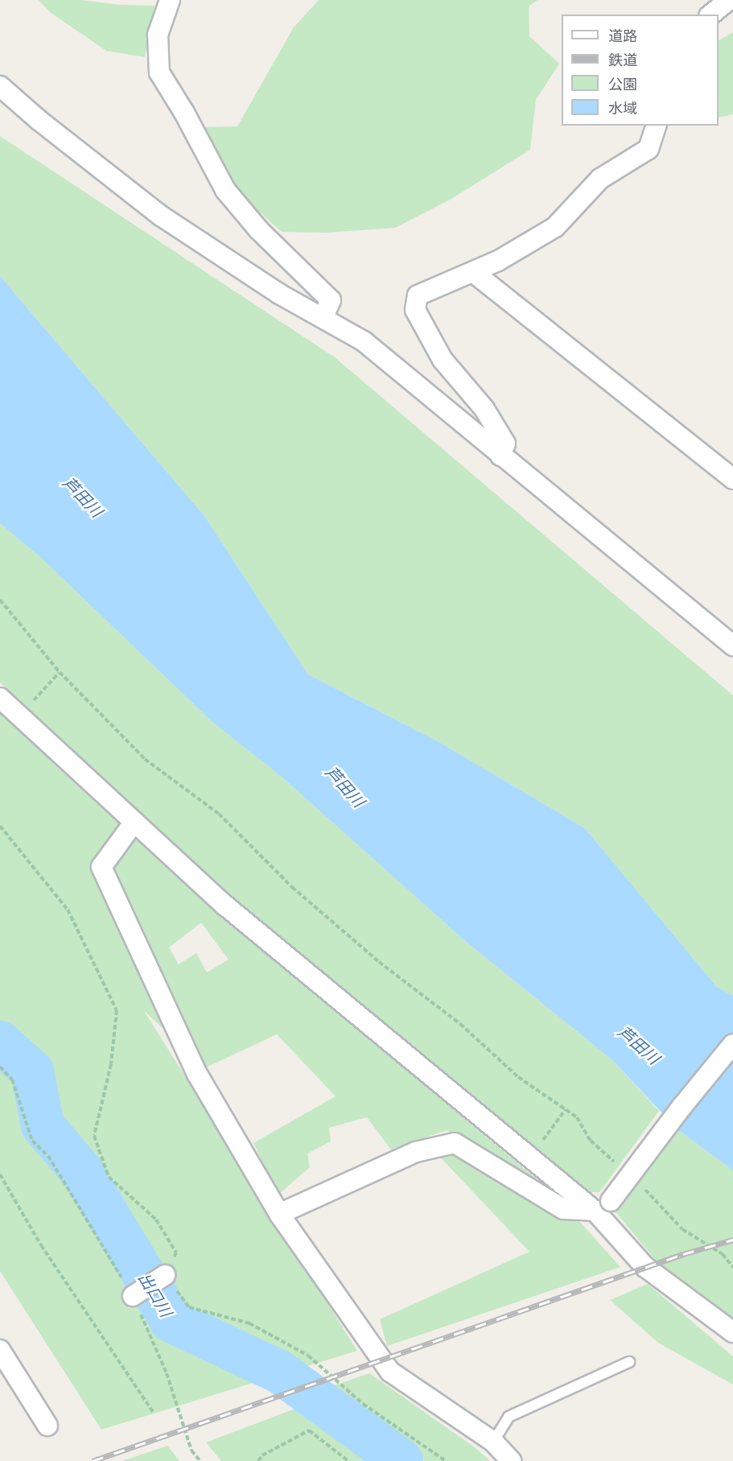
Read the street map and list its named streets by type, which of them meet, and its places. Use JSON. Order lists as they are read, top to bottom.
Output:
{
  "water": ["芦田川", "出口川"],
  "legend": [
    "道路",
    "鉄道",
    "公園",
    "水域"
  ]
}
